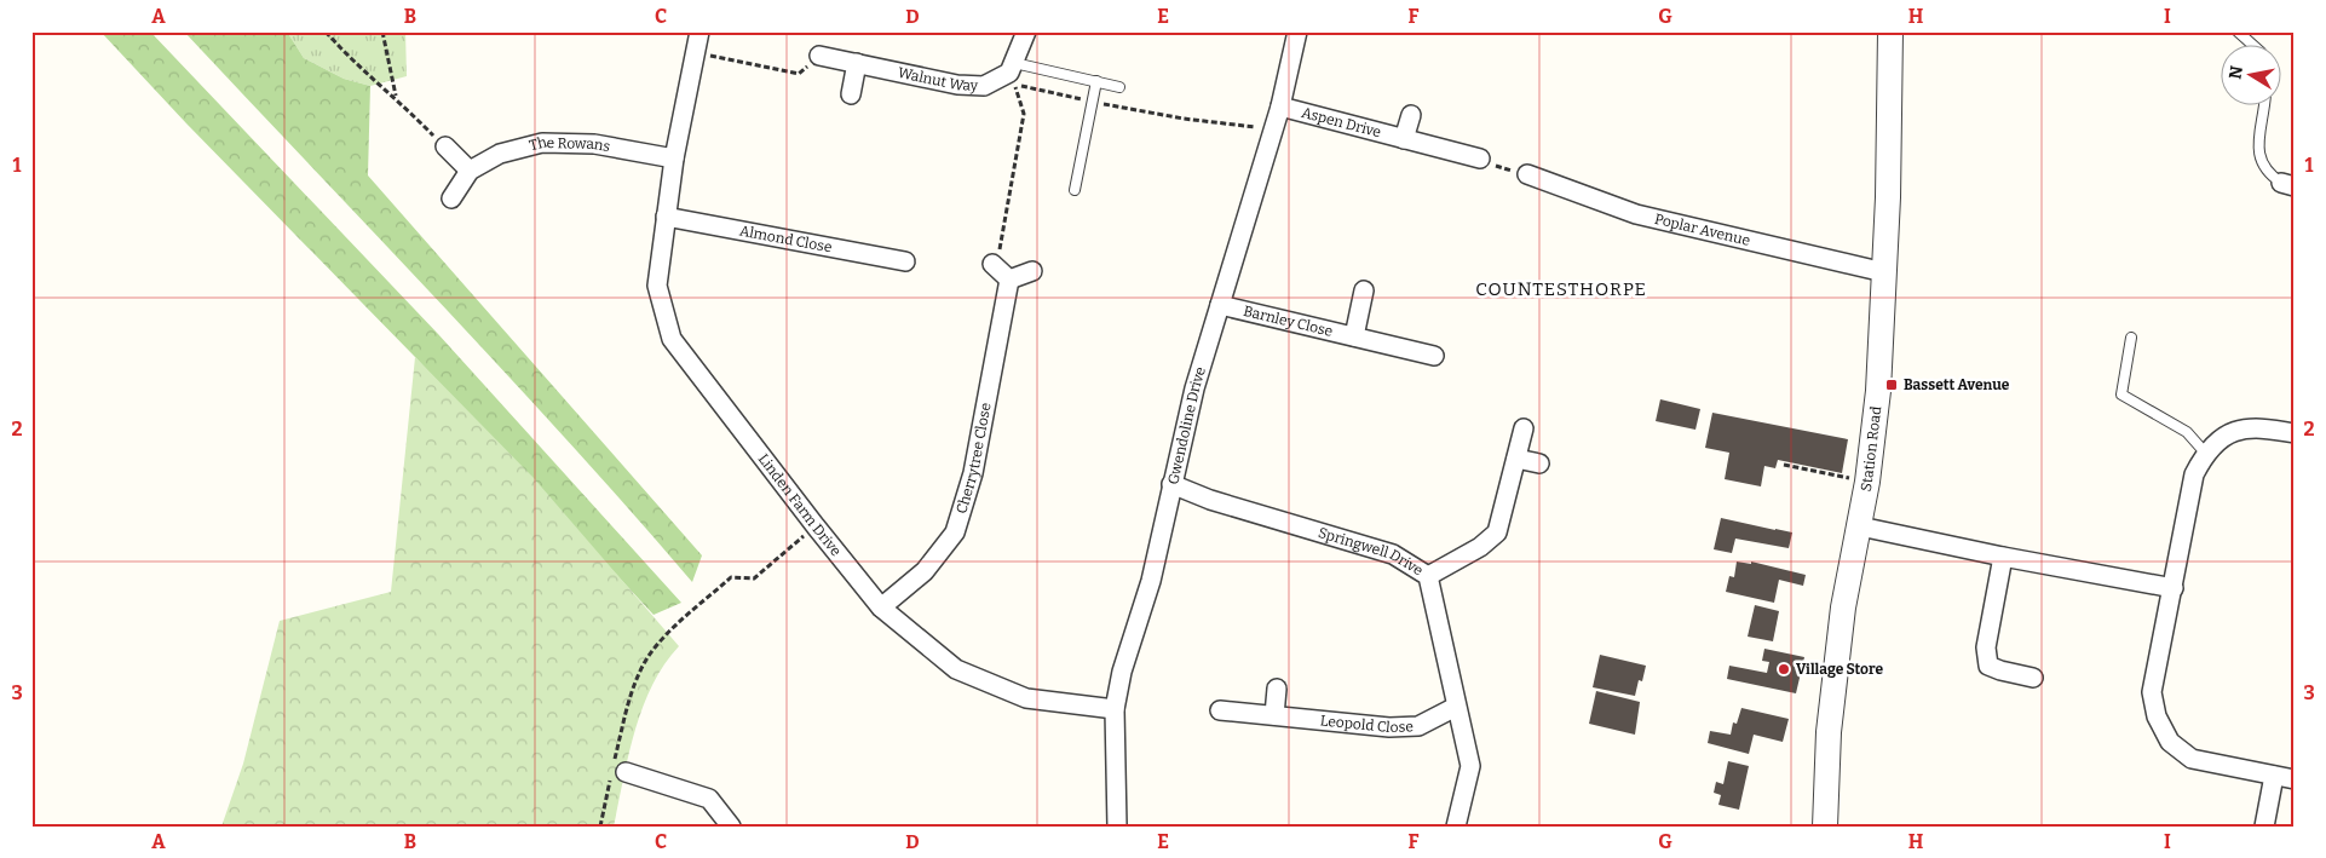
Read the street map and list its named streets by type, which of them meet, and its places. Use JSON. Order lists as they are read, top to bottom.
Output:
{
  "streets": {
    "street": [
      "Walnut Way",
      "Aspen Drive",
      "The Rowans",
      "Poplar Avenue",
      "Almond Close",
      "Barnley Close",
      "Gwendoline Drive",
      "Station Road",
      "Cherrytree Close",
      "Linden Farm Drive",
      "Springwell Drive",
      "Leopold Close"
    ]
  },
  "crossings": [
    ["Aspen Drive", "Gwendoline Drive"],
    ["The Rowans", "Linden Farm Drive"],
    ["Poplar Avenue", "Station Road"],
    ["Almond Close", "Linden Farm Drive"],
    ["Barnley Close", "Gwendoline Drive"],
    ["Gwendoline Drive", "Linden Farm Drive"],
    ["Gwendoline Drive", "Springwell Drive"],
    ["Cherrytree Close", "Linden Farm Drive"],
    ["Springwell Drive", "Leopold Close"]
  ],
  "districts": ["COUNTESTHORPE"],
  "places": {
    "transit": ["Bassett Avenue"],
    "other": ["Village Store"]
  },
  "north": "left",
  "grid": {
    "columns": [
      "A",
      "B",
      "C",
      "D",
      "E",
      "F",
      "G",
      "H",
      "I"
    ],
    "rows": ["1", "2", "3"]
  }
}
